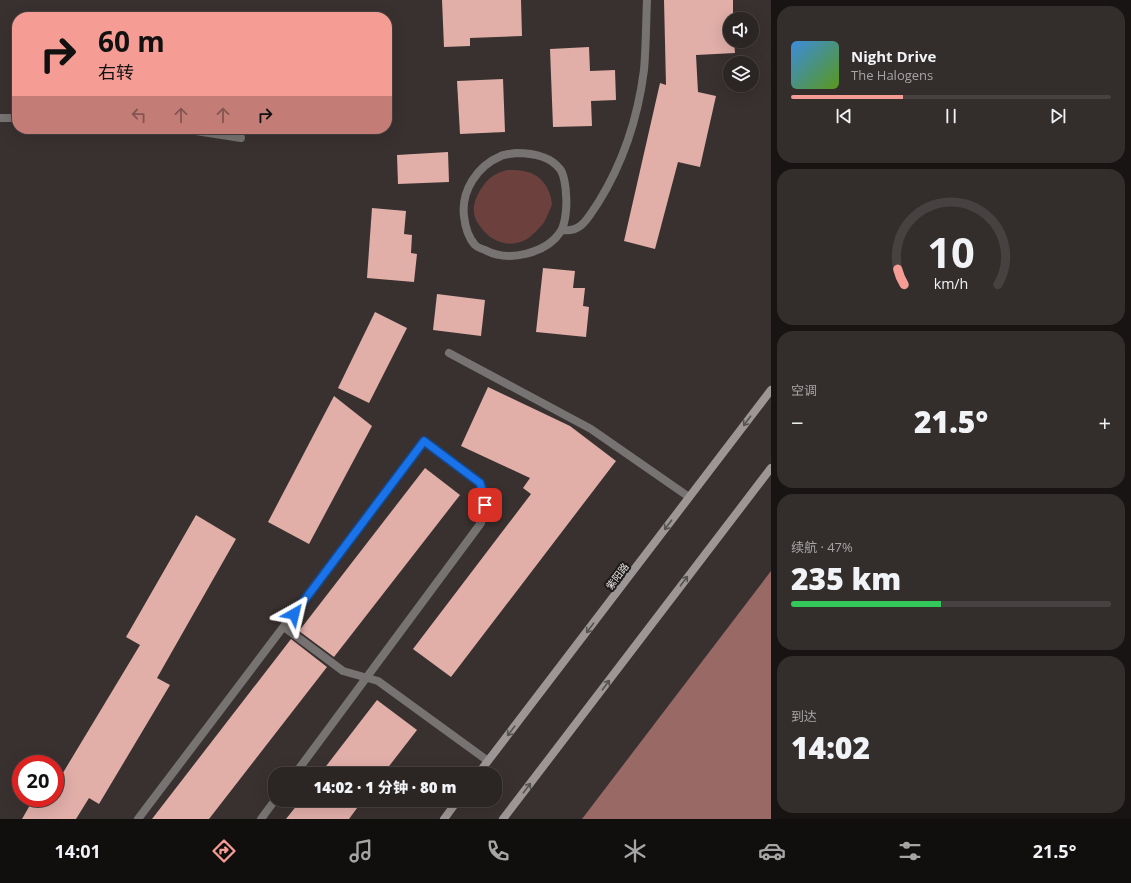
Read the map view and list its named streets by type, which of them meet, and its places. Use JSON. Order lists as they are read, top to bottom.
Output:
{
  "streets": {
    "main road": ["紫阳路"]
  },
  "page": {
    "turn": ["60 m", "右转"],
    "song": ["Night Drive", "The Halogens"],
    "tile": [
      "空调",
      ["续航 · 47%", "235 km"],
      ["到达", "14:02"]
    ],
    "heat": ["−", "21.5°", "+"],
    "limit": "20",
    "trip": "14:02 · 1 分钟 · 80 m",
    "tabs": ["14:01", "21.5°"],
    "gauge": ["10", "km/h"]
  }
}
